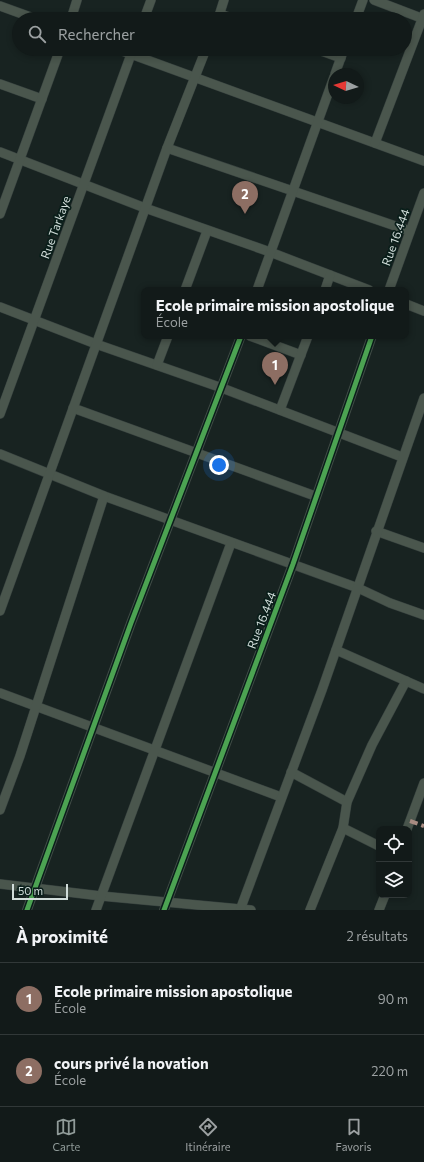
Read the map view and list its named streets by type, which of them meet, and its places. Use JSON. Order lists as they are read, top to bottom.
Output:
{
  "streets": {
    "street": ["Rue Tarkaye", "Rue 16.444"]
  },
  "scale_bar": "50 m",
  "north": "left",
  "page": {
    "search": "Rechercher",
    "pins": ["2", "1"],
    "popup": ["Ecole primaire mission apostolique", "École"],
    "scale": "50 m",
    "heading": ["À proximité", "2 résultats"],
    "list": [
      {
        "mark": "1",
        "name": "Ecole primaire mission apostolique",
        "note": "École",
        "value": "90 m"
      },
      {
        "mark": "2",
        "name": "cours privé la novation",
        "note": "École",
        "value": "220 m"
      }
    ],
    "nav": ["Carte", "Itinéraire", "Favoris"]
  }
}
